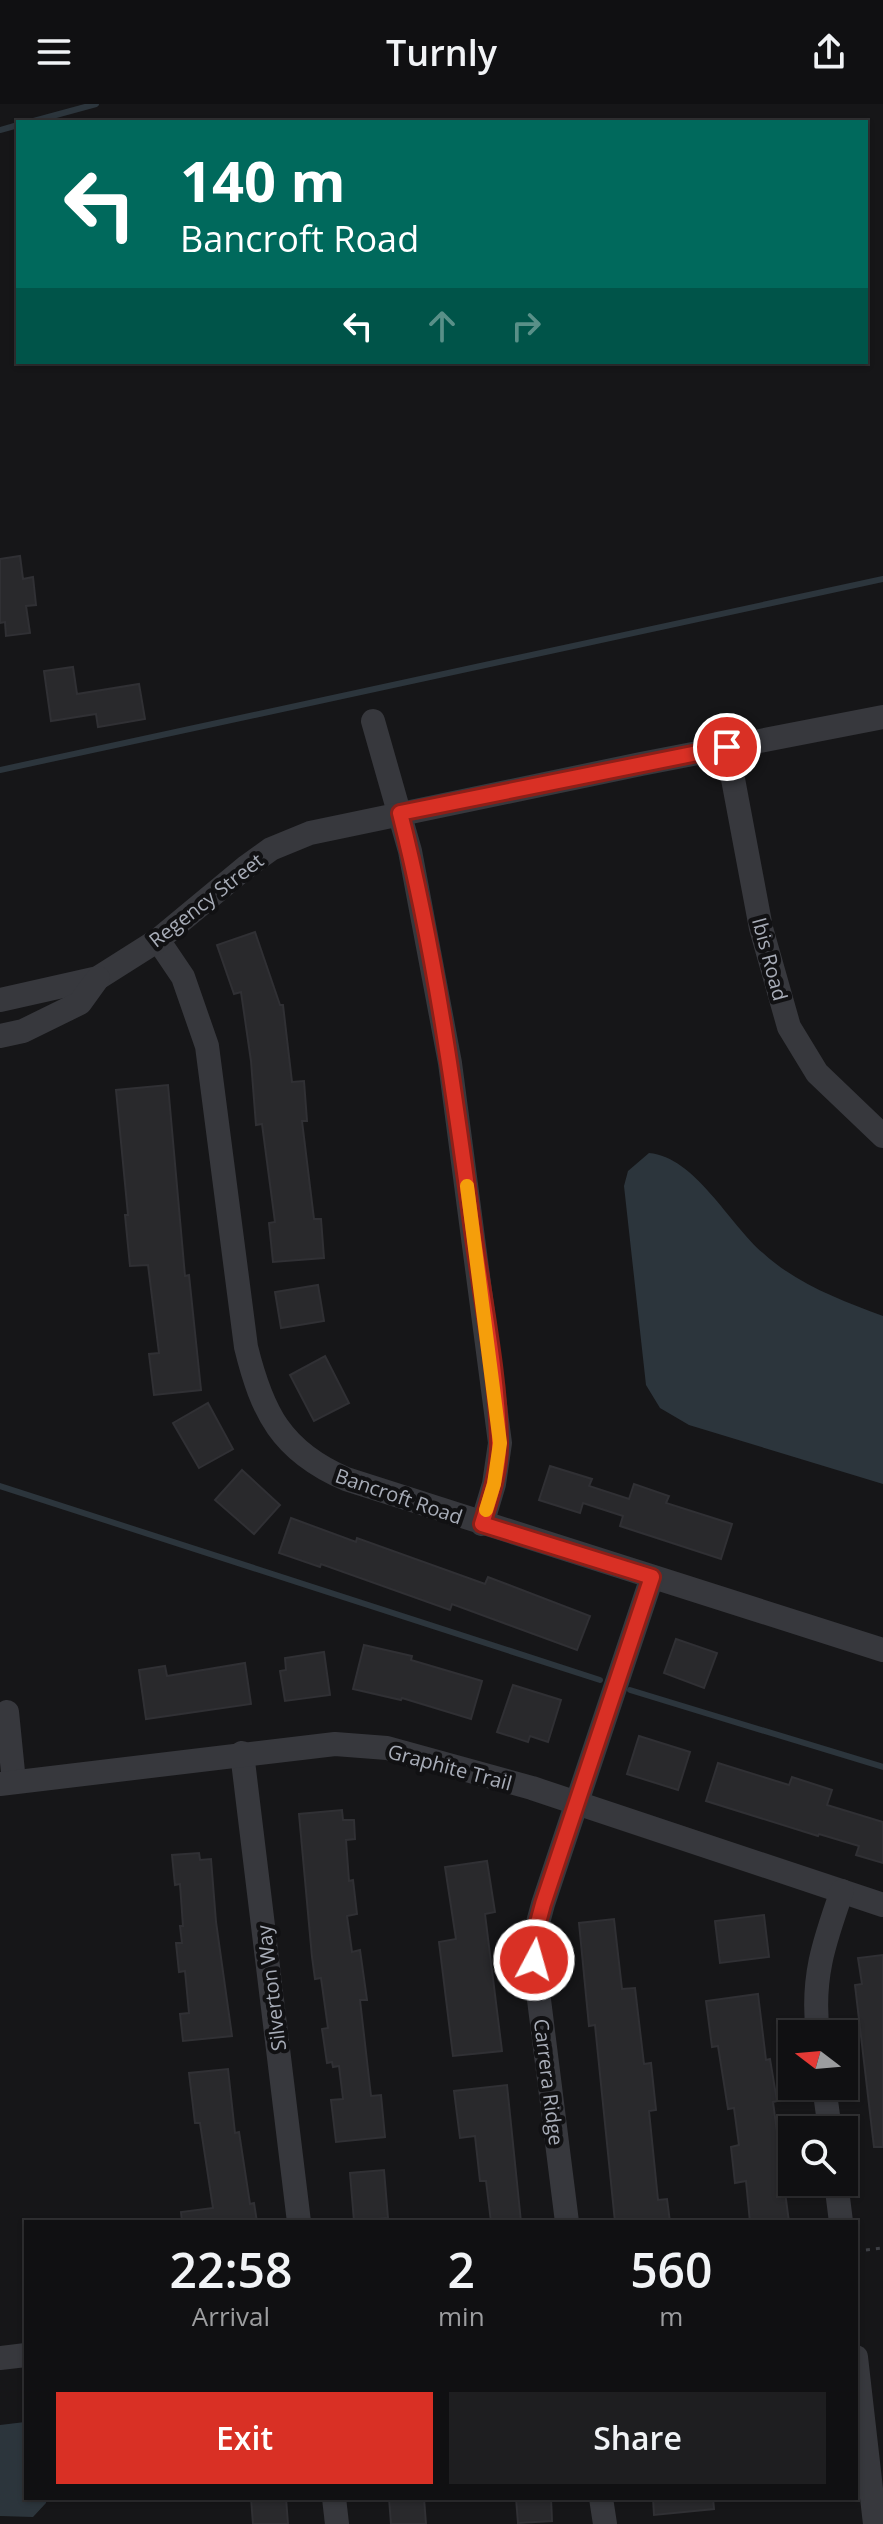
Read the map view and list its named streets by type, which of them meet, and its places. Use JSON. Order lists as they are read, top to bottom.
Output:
{
  "streets": {
    "street": [
      "Regency Street",
      "Ibis Road",
      "Bancroft Road",
      "Graphite Trail",
      "Silverton Way",
      "Carrera Ridge"
    ]
  },
  "crossings": [
    ["Regency Street", "Ibis Road"],
    ["Regency Street", "Bancroft Road"],
    ["Bancroft Road", "Carrera Ridge"],
    ["Graphite Trail", "Silverton Way"],
    ["Graphite Trail", "Carrera Ridge"]
  ],
  "north": "left",
  "page": {
    "header": "Turnly",
    "turn": ["140 m", "Bancroft Road"],
    "eta": [
      "22:58",
      "Arrival",
      "2",
      "min",
      "560",
      "m"
    ],
    "buttons": ["Exit", "Share"]
  }
}
